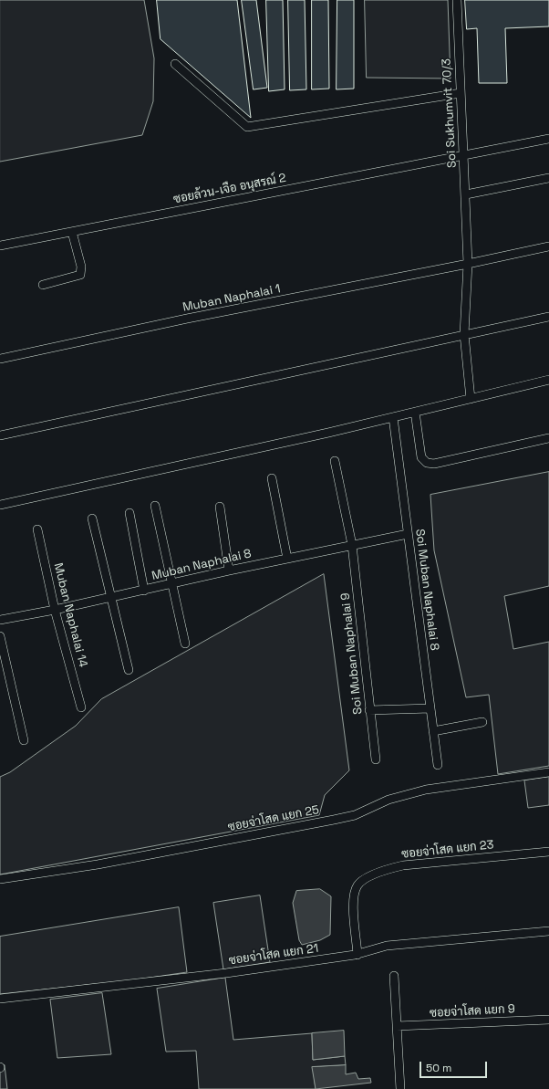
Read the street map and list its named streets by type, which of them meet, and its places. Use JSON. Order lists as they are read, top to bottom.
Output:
{
  "streets": {
    "street": [
      "Soi Sukhumvit 70/3",
      "ซอยล้วน-เจือ อนุสรณ์ 2",
      "Muban Naphalai 1",
      "Muban Naphalai 8",
      "Soi Muban Naphalai 8",
      "Muban Naphalai 14",
      "Soi Muban Naphalai 9",
      "ซอยจ่าโสด แยก 25",
      "ซอยจ่าโสด แยก 23",
      "ซอยจ่าโสด แยก 21",
      "ซอยจ่าโสด แยก 9"
    ]
  },
  "crossings": [
    ["Soi Sukhumvit 70/3", "ซอยล้วน-เจือ อนุสรณ์ 2"],
    ["Soi Sukhumvit 70/3", "Muban Naphalai 1"],
    ["Muban Naphalai 8", "Soi Muban Naphalai 8"],
    ["Muban Naphalai 8", "Muban Naphalai 14"],
    ["Muban Naphalai 8", "Soi Muban Naphalai 9"],
    ["ซอยจ่าโสด แยก 23", "ซอยจ่าโสด แยก 21"]
  ],
  "scale_bar": "50 m"
}
